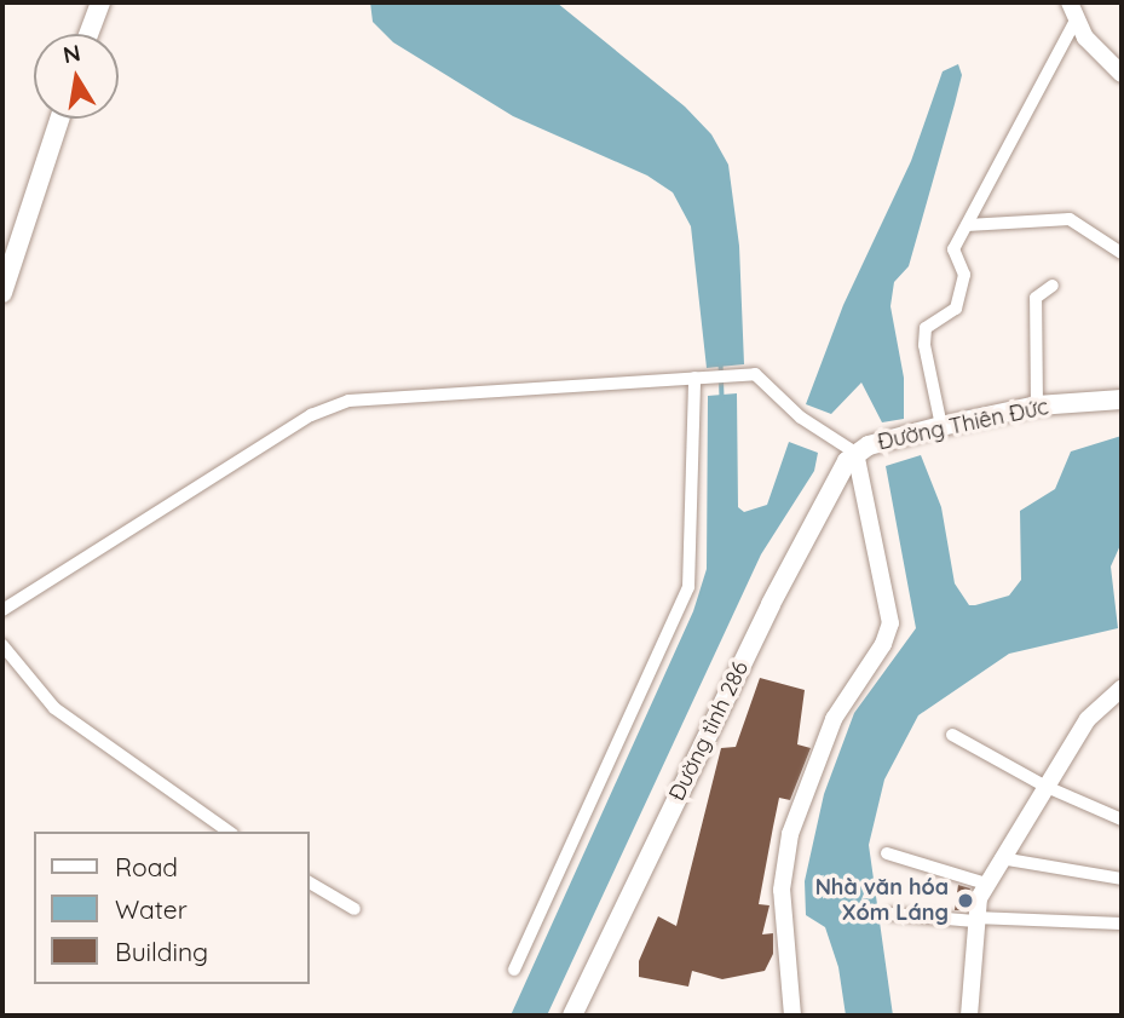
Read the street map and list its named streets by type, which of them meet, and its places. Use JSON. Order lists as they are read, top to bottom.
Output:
{
  "streets": {
    "main road": ["Đường Thiên Đức", "Đường tỉnh 286"]
  },
  "crossings": [
    ["Đường Thiên Đức", "Đường tỉnh 286"]
  ],
  "places": ["Nhà văn hóa Xóm Láng"],
  "legend": ["Road", "Water", "Building"],
  "north": "top"
}
